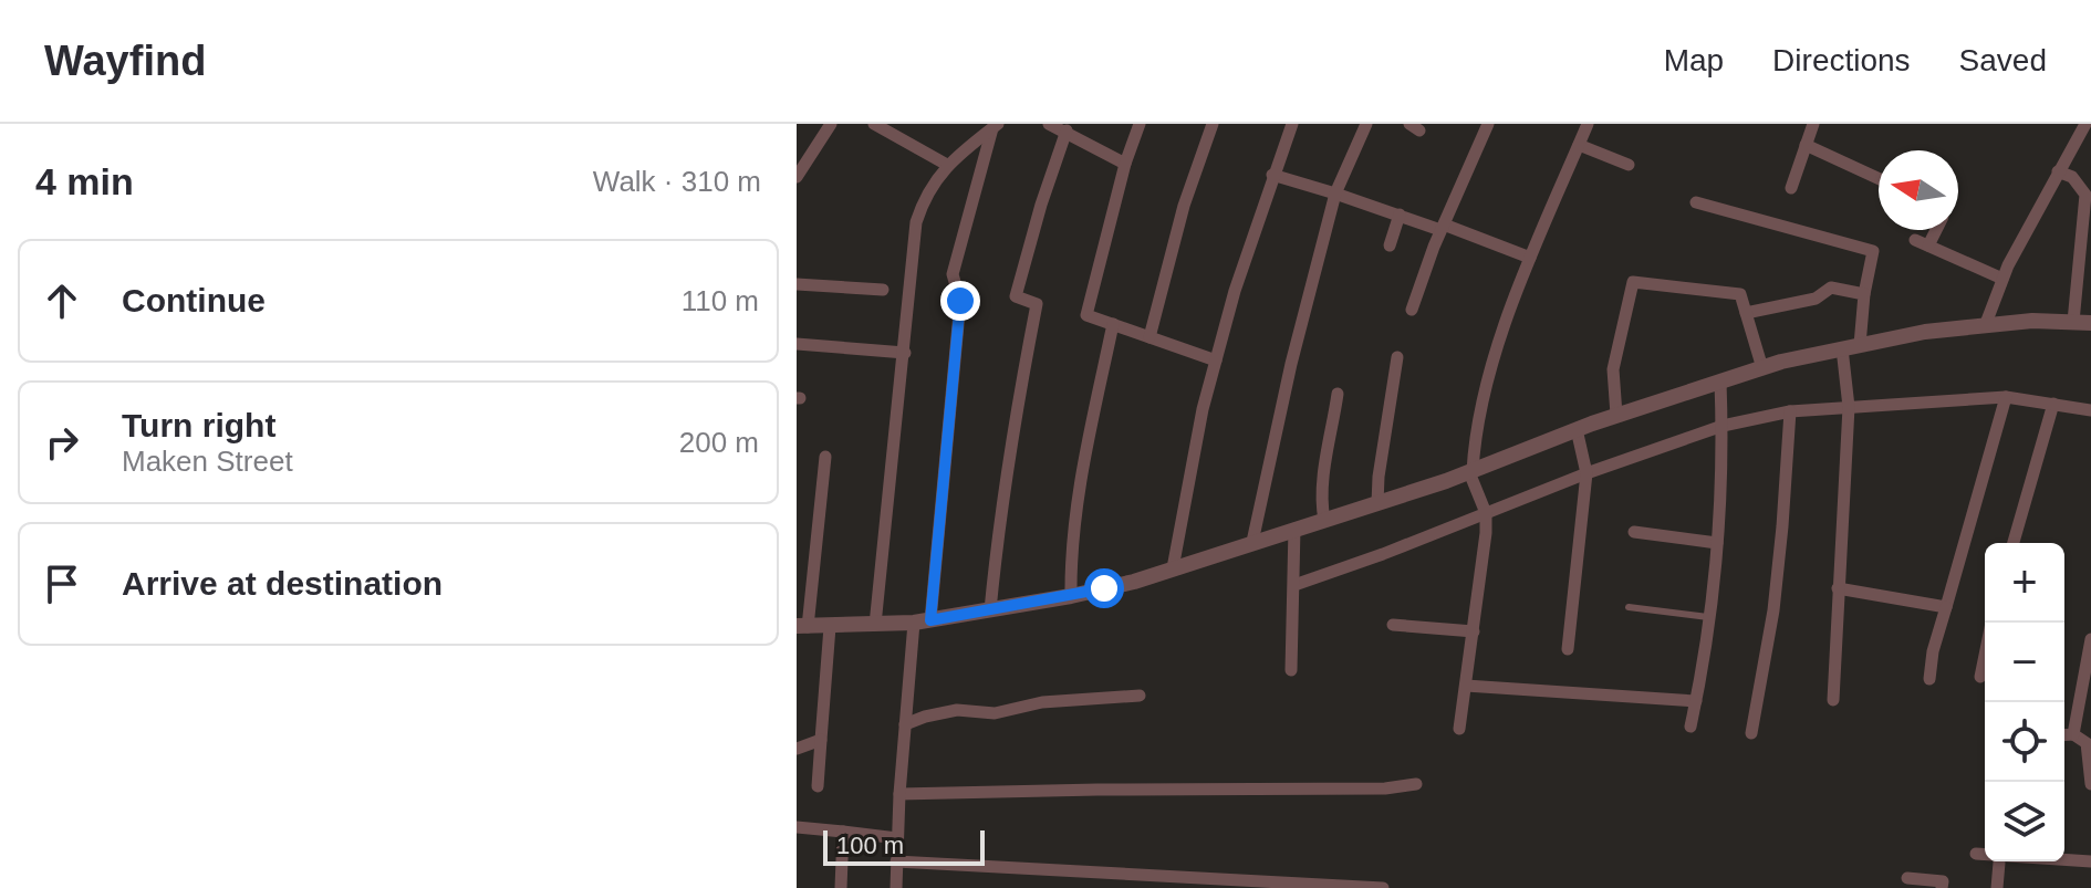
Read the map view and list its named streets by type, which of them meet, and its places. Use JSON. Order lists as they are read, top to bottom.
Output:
{
  "scale_bar": "100 m",
  "north": "left",
  "page": {
    "header": "Wayfind",
    "nav": ["Map", "Directions", "Saved"],
    "heading": ["4 min", "Walk · 310 m"],
    "list": [
      ["Continue", "110 m"],
      ["Turn right", "Maken Street", "200 m"],
      "Arrive at destination"
    ],
    "map_buttons": ["+", "−"],
    "scale": "100 m"
  }
}
